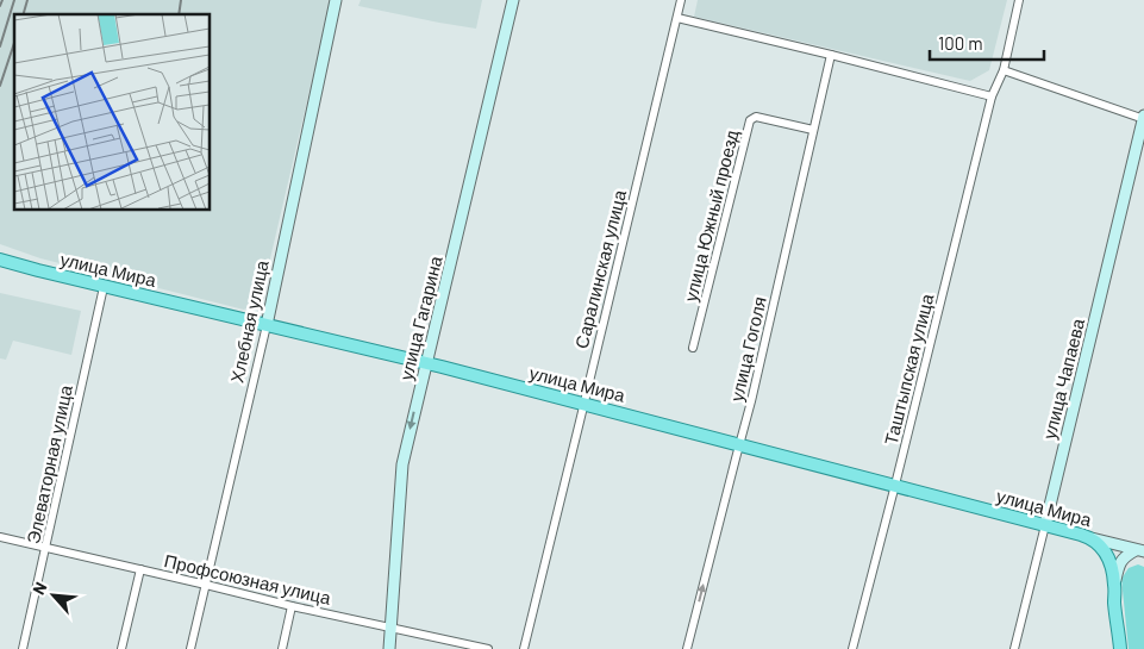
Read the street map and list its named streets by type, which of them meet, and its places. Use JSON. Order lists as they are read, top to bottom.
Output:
{
  "streets": {
    "main road": ["улица Мира"],
    "street": [
      "улица Южный проезд",
      "Саралинская улица",
      "улица Гагарина",
      "Хлебная улица",
      "улица Гоголя",
      "Таштыпская улица",
      "улица Чапаева",
      "Элеваторная улица",
      "Профсоюзная улица"
    ]
  },
  "crossings": [
    ["улица Южный проезд", "улица Гоголя"],
    ["улица Мира", "Саралинская улица"],
    ["улица Мира", "улица Гагарина"],
    ["улица Мира", "Хлебная улица"],
    ["улица Мира", "улица Гоголя"],
    ["улица Мира", "Таштыпская улица"],
    ["улица Мира", "улица Чапаева"],
    ["улица Мира", "Элеваторная улица"],
    ["улица Гагарина", "Профсоюзная улица"],
    ["Хлебная улица", "Профсоюзная улица"],
    ["Элеваторная улица", "Профсоюзная улица"]
  ],
  "one_way": ["улица Гагарина"],
  "scale_bar": "100 m",
  "north": "top left"
}
